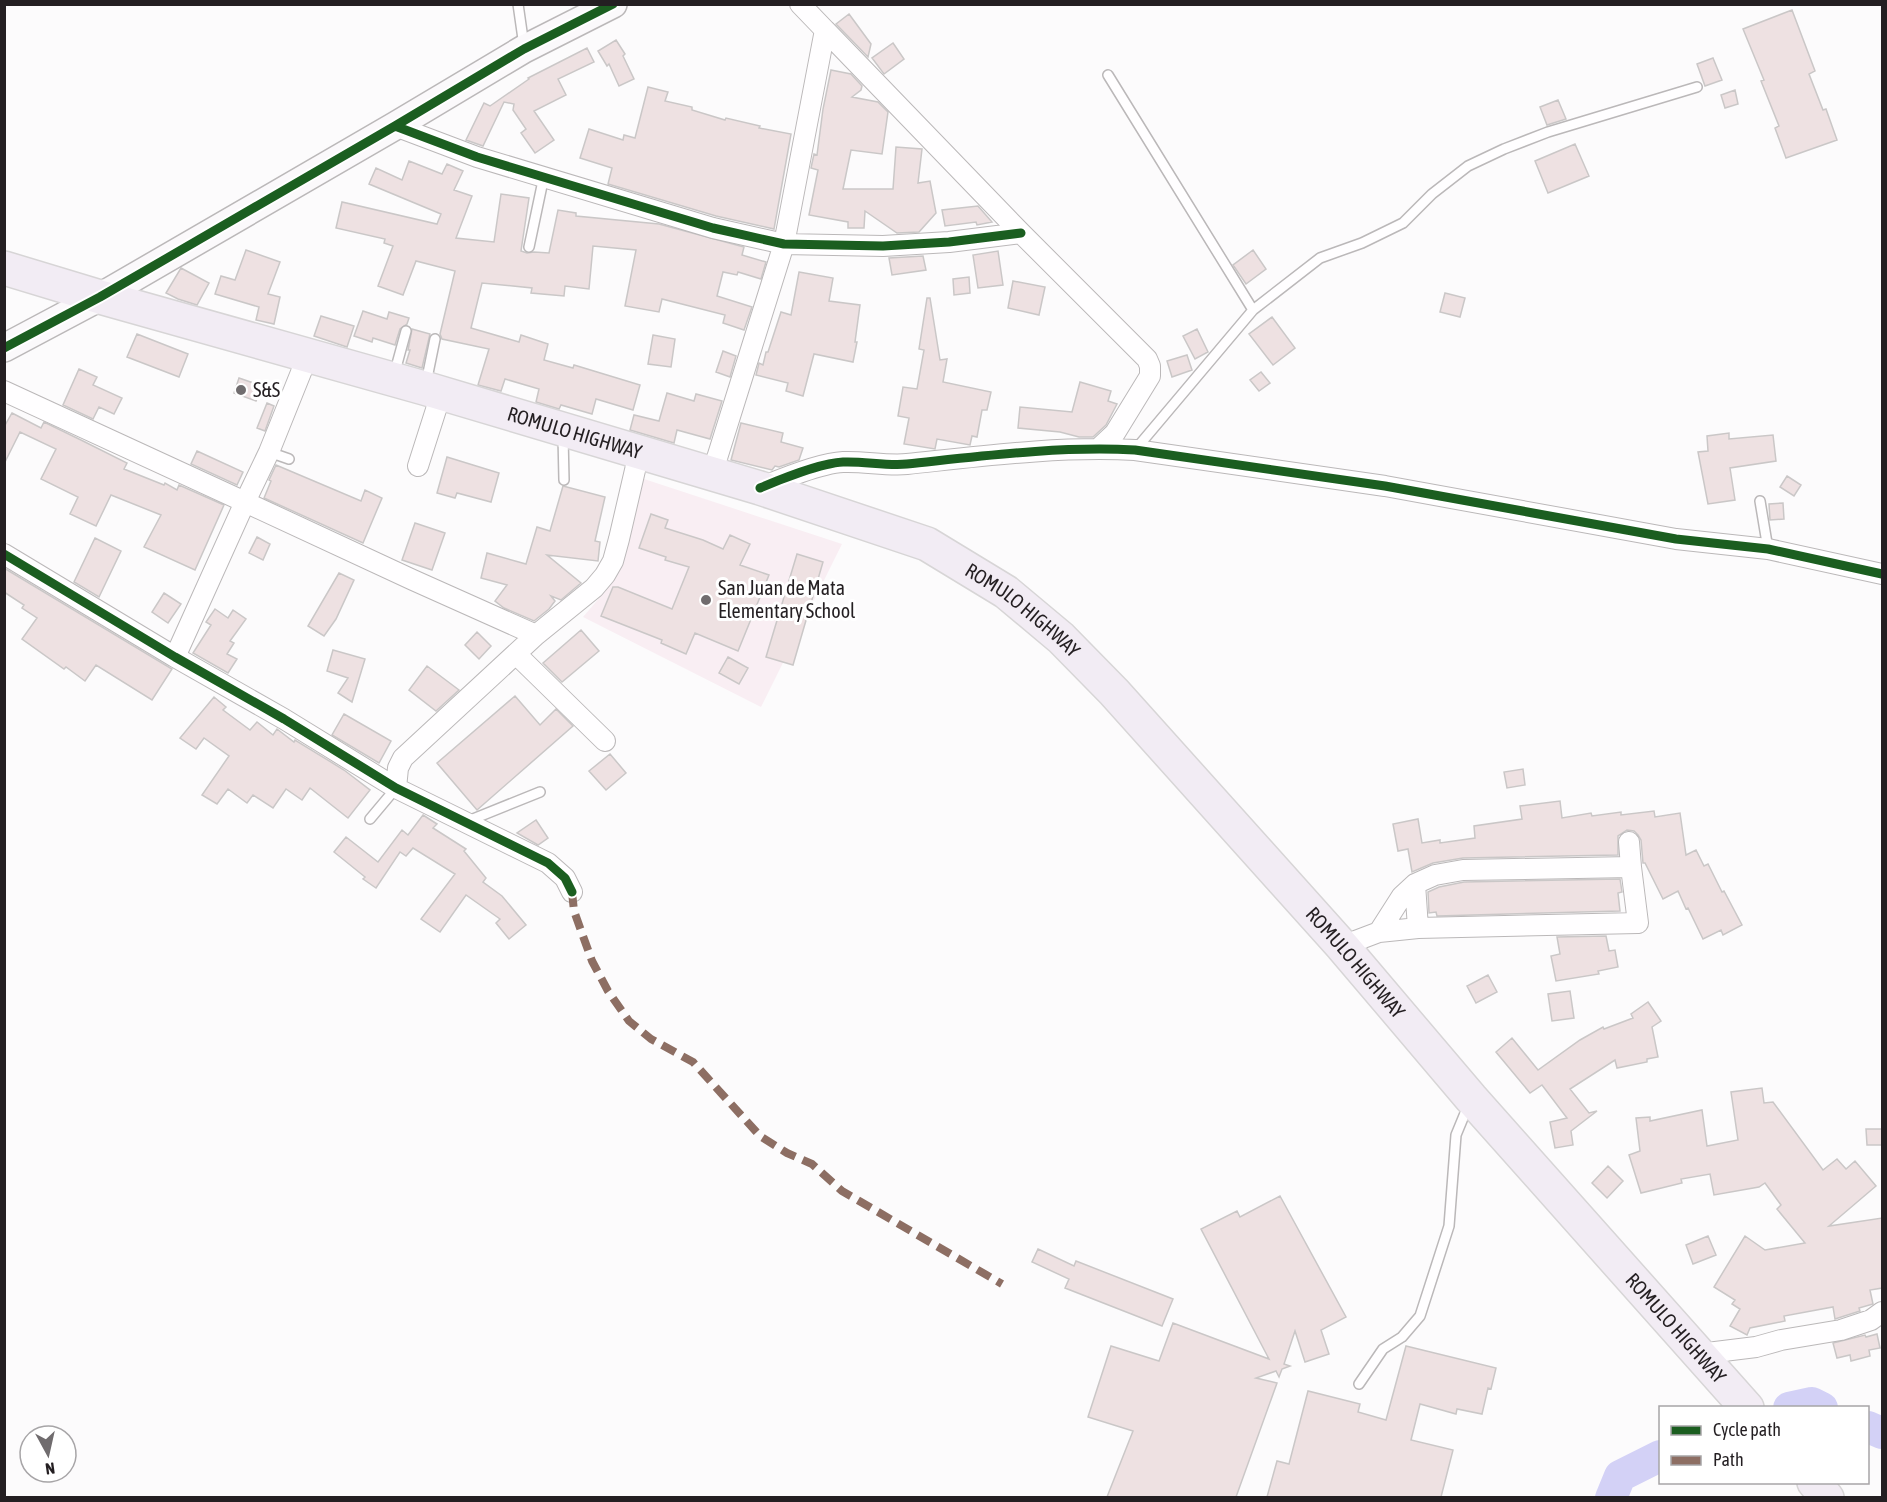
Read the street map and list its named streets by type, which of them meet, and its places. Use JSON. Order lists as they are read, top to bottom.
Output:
{
  "streets": {
    "highway": ["ROMULO HIGHWAY"]
  },
  "places": ["S&S", "San Juan de Mata Elementary School"],
  "legend": ["Cycle path", "Path"],
  "north": "bottom"
}
